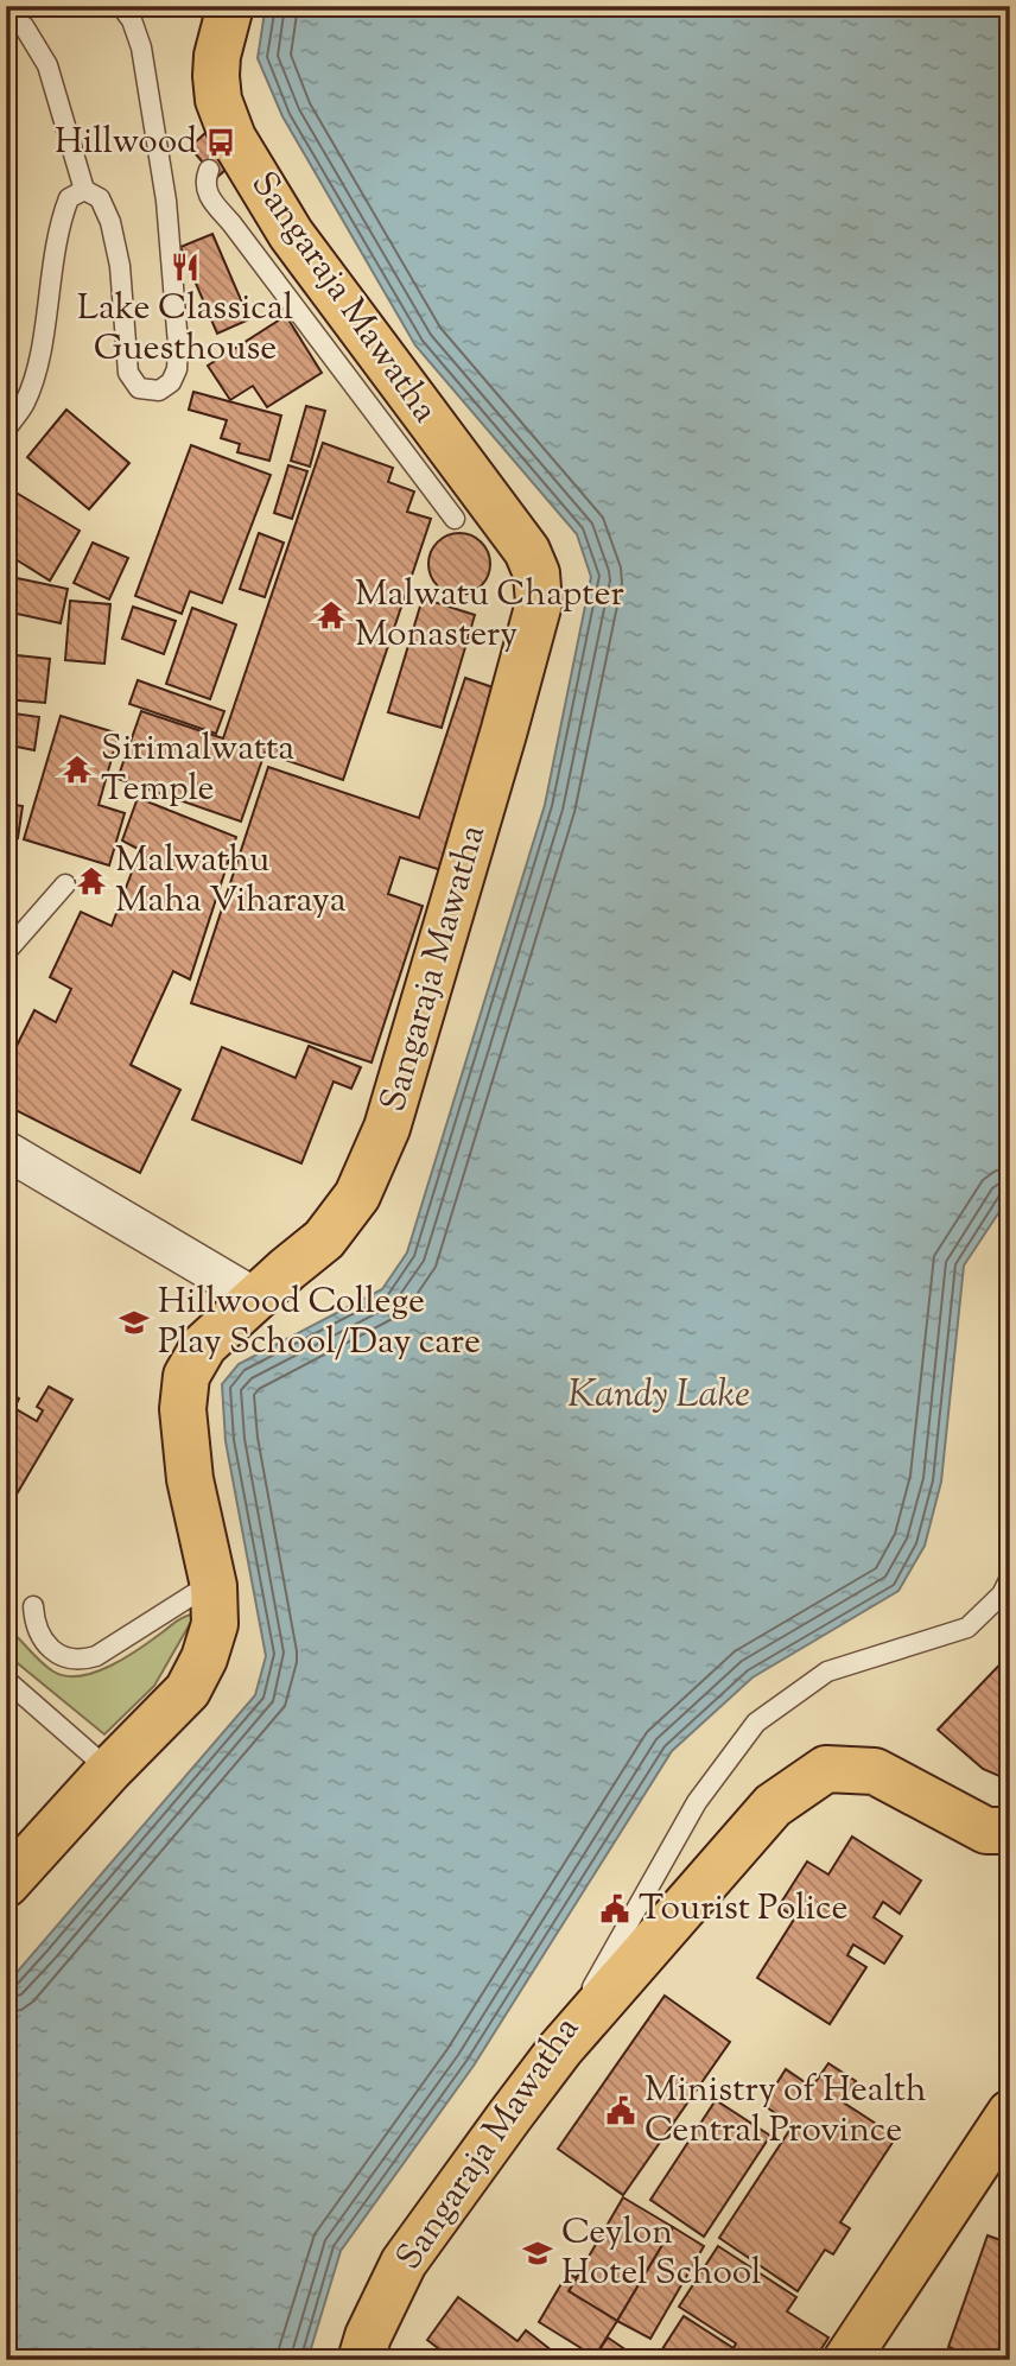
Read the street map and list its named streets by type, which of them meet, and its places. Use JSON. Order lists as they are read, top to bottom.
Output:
{
  "streets": {
    "main road": ["Sangaraja Mawatha"]
  },
  "water": ["Kandy Lake"],
  "places": {
    "bus stop": ["Hillwood"],
    "restaurant": ["Lake Classical Guesthouse"],
    "temple": ["Malwatu Chapter Monastery", "Sirimalwatta Temple", "Malwathu Maha Viharaya"],
    "school or university": ["Hillwood College Play School/Day care", "Ceylon Hotel School"],
    "public building": ["Tourist Police", "Ministry of Health Central Province"]
  }
}
